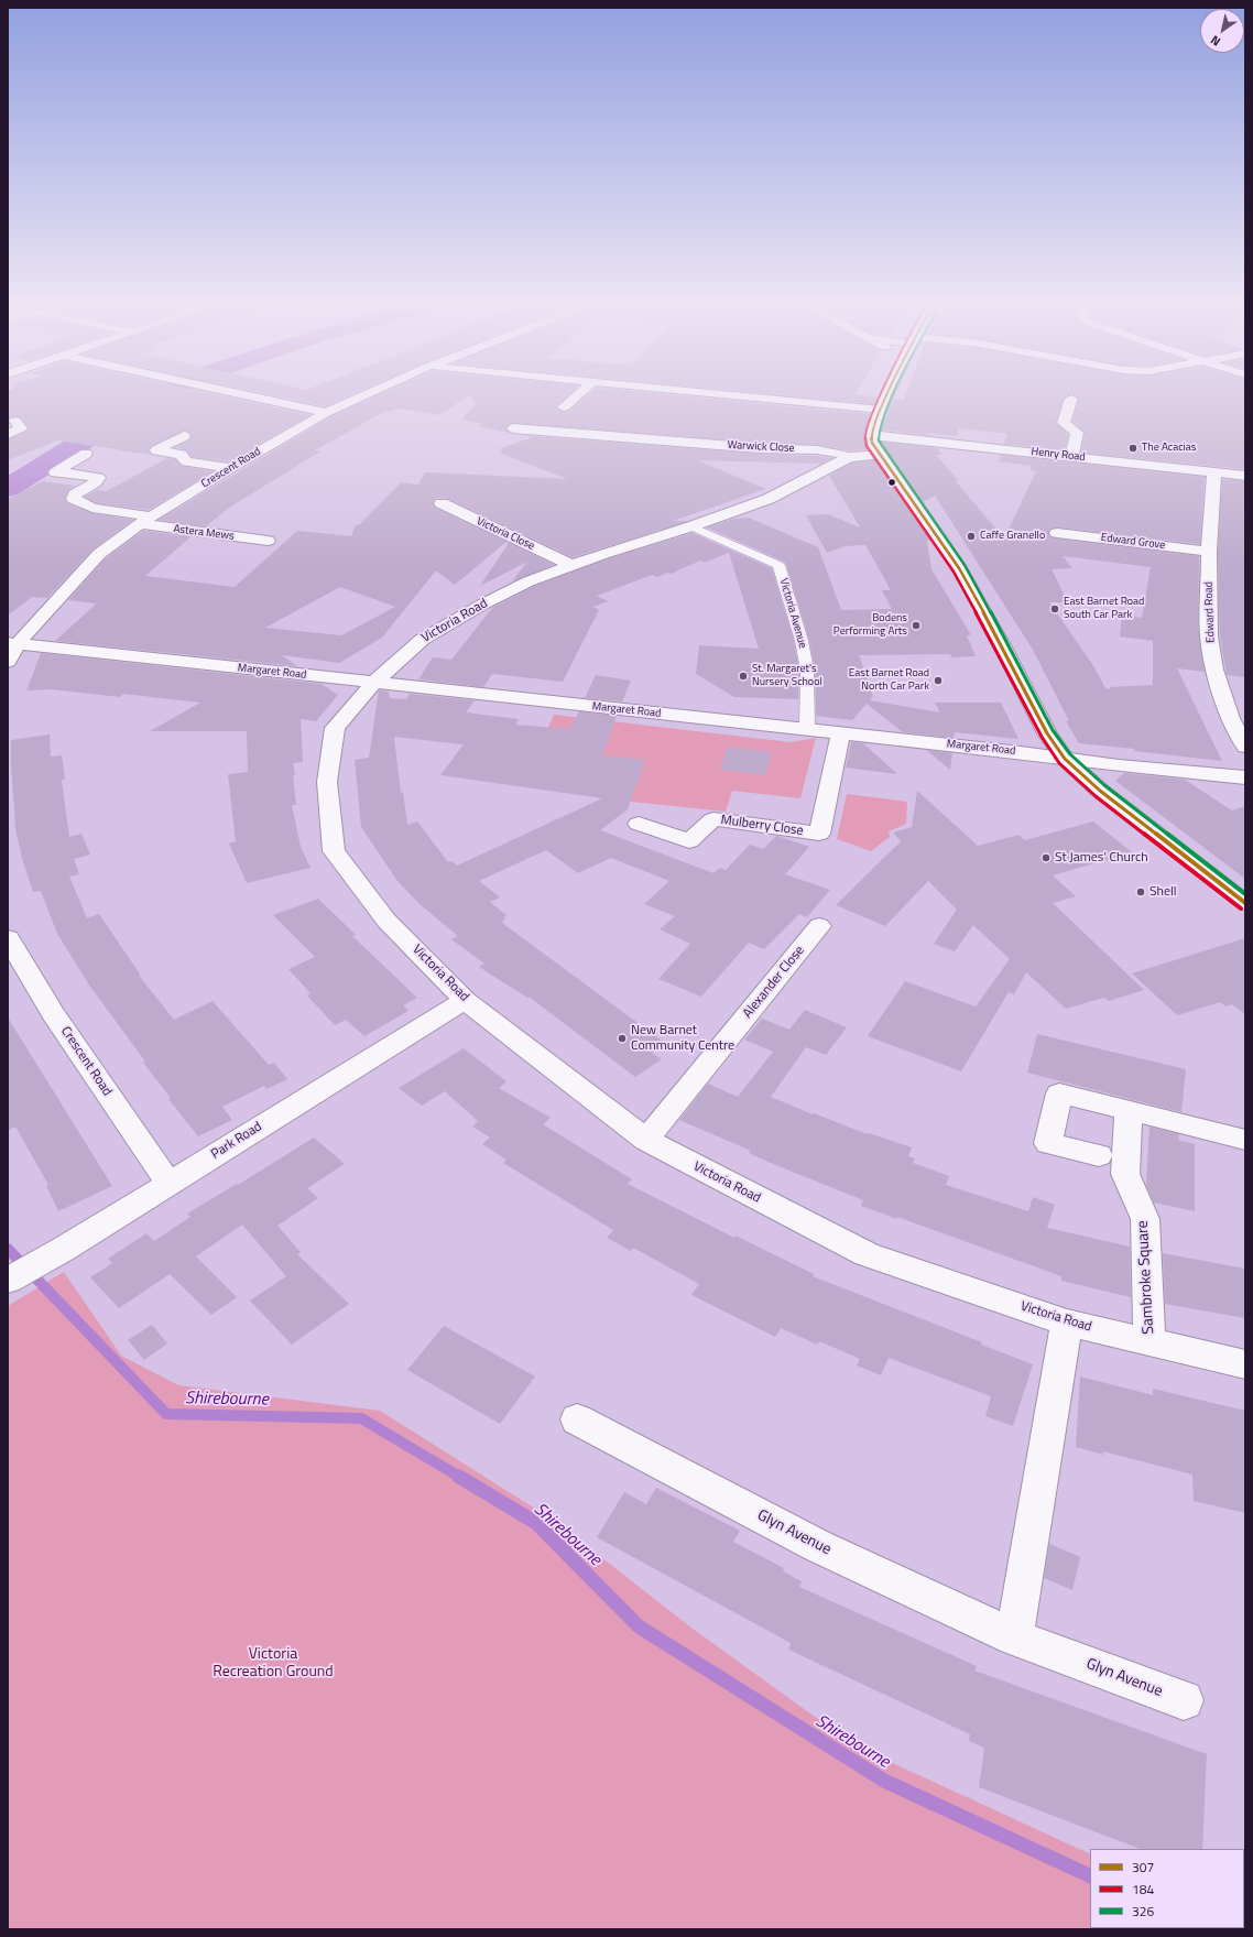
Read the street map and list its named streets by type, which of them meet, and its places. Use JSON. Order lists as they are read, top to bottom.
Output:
{
  "streets": {
    "street": [
      "Warwick Close",
      "Henry Road",
      "Crescent Road",
      "Astera Mews",
      "Victoria Close",
      "Edward Grove",
      "Edward Road",
      "Victoria Avenue",
      "Victoria Road",
      "Margaret Road",
      "Mulberry Close",
      "Alexander Close",
      "Park Road",
      "Sambroke Square",
      "Glyn Avenue"
    ]
  },
  "crossings": [
    ["Warwick Close", "Victoria Road"],
    ["Henry Road", "Edward Road"],
    ["Crescent Road", "Astera Mews"],
    ["Crescent Road", "Margaret Road"],
    ["Crescent Road", "Park Road"],
    ["Victoria Close", "Victoria Road"],
    ["Edward Grove", "Edward Road"],
    ["Victoria Avenue", "Victoria Road"],
    ["Victoria Avenue", "Margaret Road"],
    ["Victoria Road", "Margaret Road"],
    ["Victoria Road", "Alexander Close"],
    ["Victoria Road", "Park Road"],
    ["Victoria Road", "Sambroke Square"],
    ["Margaret Road", "Mulberry Close"]
  ],
  "water": ["Shirebourne"],
  "parks": ["Victoria Recreation Ground"],
  "places": [
    "The Acacias",
    "Caffe Granello",
    "East Barnet Road South Car Park",
    "Bodens Performing Arts",
    "St. Margaret's Nursery School",
    "East Barnet Road North Car Park",
    "St James' Church",
    "Shell",
    "New Barnet Community Centre"
  ],
  "lines": ["transit line 307", "transit line 184", "transit line 326"],
  "legend": ["307", "184", "326"],
  "north": "bottom left"
}
